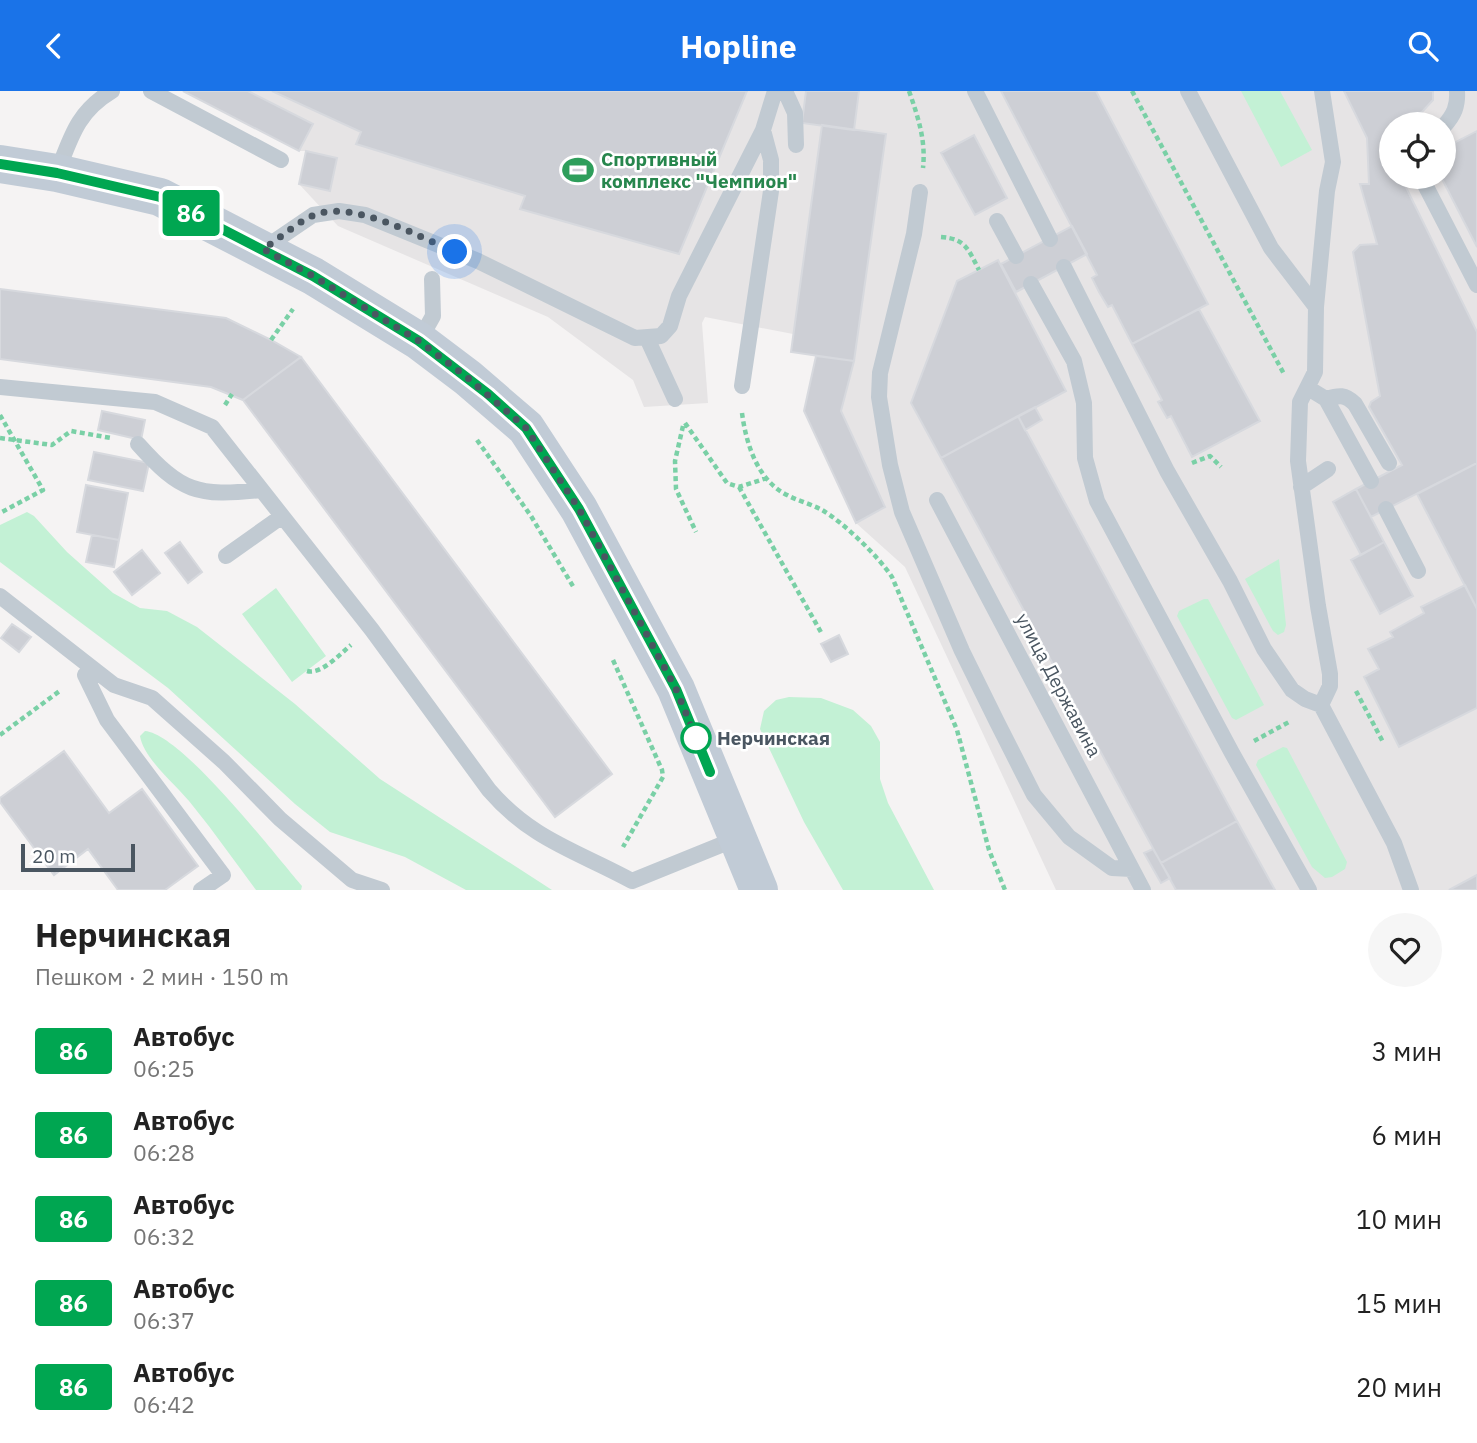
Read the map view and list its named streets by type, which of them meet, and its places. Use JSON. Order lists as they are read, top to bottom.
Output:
{
  "streets": {
    "lane": ["улица Державина"]
  },
  "places": {
    "sports": ["Спортивный комплекс \"Чемпион\""],
    "other": ["Нерчинская"]
  },
  "lines": ["bus line 86"],
  "scale_bar": "20 m",
  "page": {
    "header": "Hopline",
    "on_map": "86",
    "scale": "20 m",
    "heading": ["Нерчинская", "Пешком · 2 мин · 150 m"],
    "list": [
      {
        "mark": "86",
        "name": "Автобус",
        "note": "06:25",
        "value": "3 мин"
      },
      {
        "mark": "86",
        "name": "Автобус",
        "note": "06:28",
        "value": "6 мин"
      },
      {
        "mark": "86",
        "name": "Автобус",
        "note": "06:32",
        "value": "10 мин"
      },
      {
        "mark": "86",
        "name": "Автобус",
        "note": "06:37",
        "value": "15 мин"
      },
      {
        "mark": "86",
        "name": "Автобус",
        "note": "06:42",
        "value": "20 мин"
      }
    ]
  }
}
